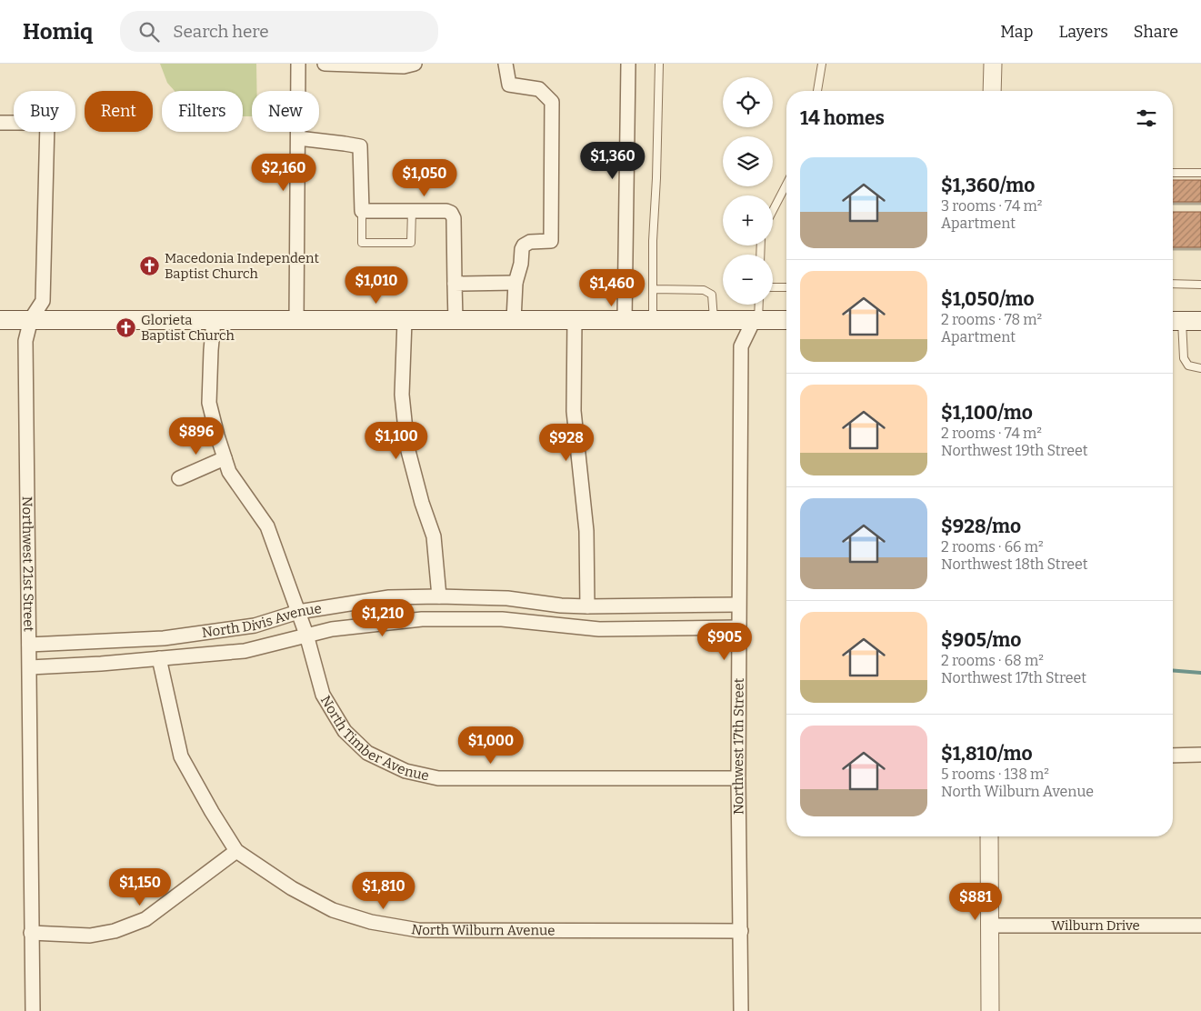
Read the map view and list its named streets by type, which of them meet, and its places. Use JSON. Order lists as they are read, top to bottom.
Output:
{
  "streets": {
    "street": [
      "Northwest 21st Street",
      "North Divis Avenue",
      "North Timber Avenue",
      "Northwest 17th Street",
      "Wilburn Drive",
      "North Wilburn Avenue"
    ]
  },
  "crossings": [
    ["Northwest 21st Street", "North Divis Avenue"],
    ["North Divis Avenue", "North Timber Avenue"],
    ["North Divis Avenue", "Northwest 17th Street"],
    ["North Divis Avenue", "North Wilburn Avenue"],
    ["North Timber Avenue", "Northwest 17th Street"],
    ["Northwest 17th Street", "North Wilburn Avenue"]
  ],
  "places": {
    "church": ["Macedonia Independent Baptist Church", "Glorieta Baptist Church"]
  },
  "page": {
    "header": "Homiq",
    "search": "Search here",
    "nav": ["Map", "Layers", "Share"],
    "map_buttons": ["+", "−"],
    "chip": [
      "Buy",
      "Rent",
      "Filters",
      "New"
    ],
    "heading": "14 homes",
    "price": [
      "$1,360",
      "$2,160",
      "$1,050",
      "$1,010",
      "$1,460",
      "$896",
      "$1,100",
      "$928",
      "$1,210",
      "$905",
      "$1,000",
      "$1,150",
      "$1,810",
      "$881"
    ],
    "list": [
      {
        "name": "$1,360/mo",
        "note": "3 rooms · 74 m² · Apartment"
      },
      {
        "name": "$1,050/mo",
        "note": "2 rooms · 78 m² · Apartment"
      },
      {
        "name": "$1,100/mo",
        "note": "2 rooms · 74 m² · Northwest 19th Street"
      },
      {
        "name": "$928/mo",
        "note": "2 rooms · 66 m² · Northwest 18th Street"
      },
      {
        "name": "$905/mo",
        "note": "2 rooms · 68 m² · Northwest 17th Street"
      },
      {
        "name": "$1,810/mo",
        "note": "5 rooms · 138 m² · North Wilburn Avenue"
      }
    ]
  }
}
